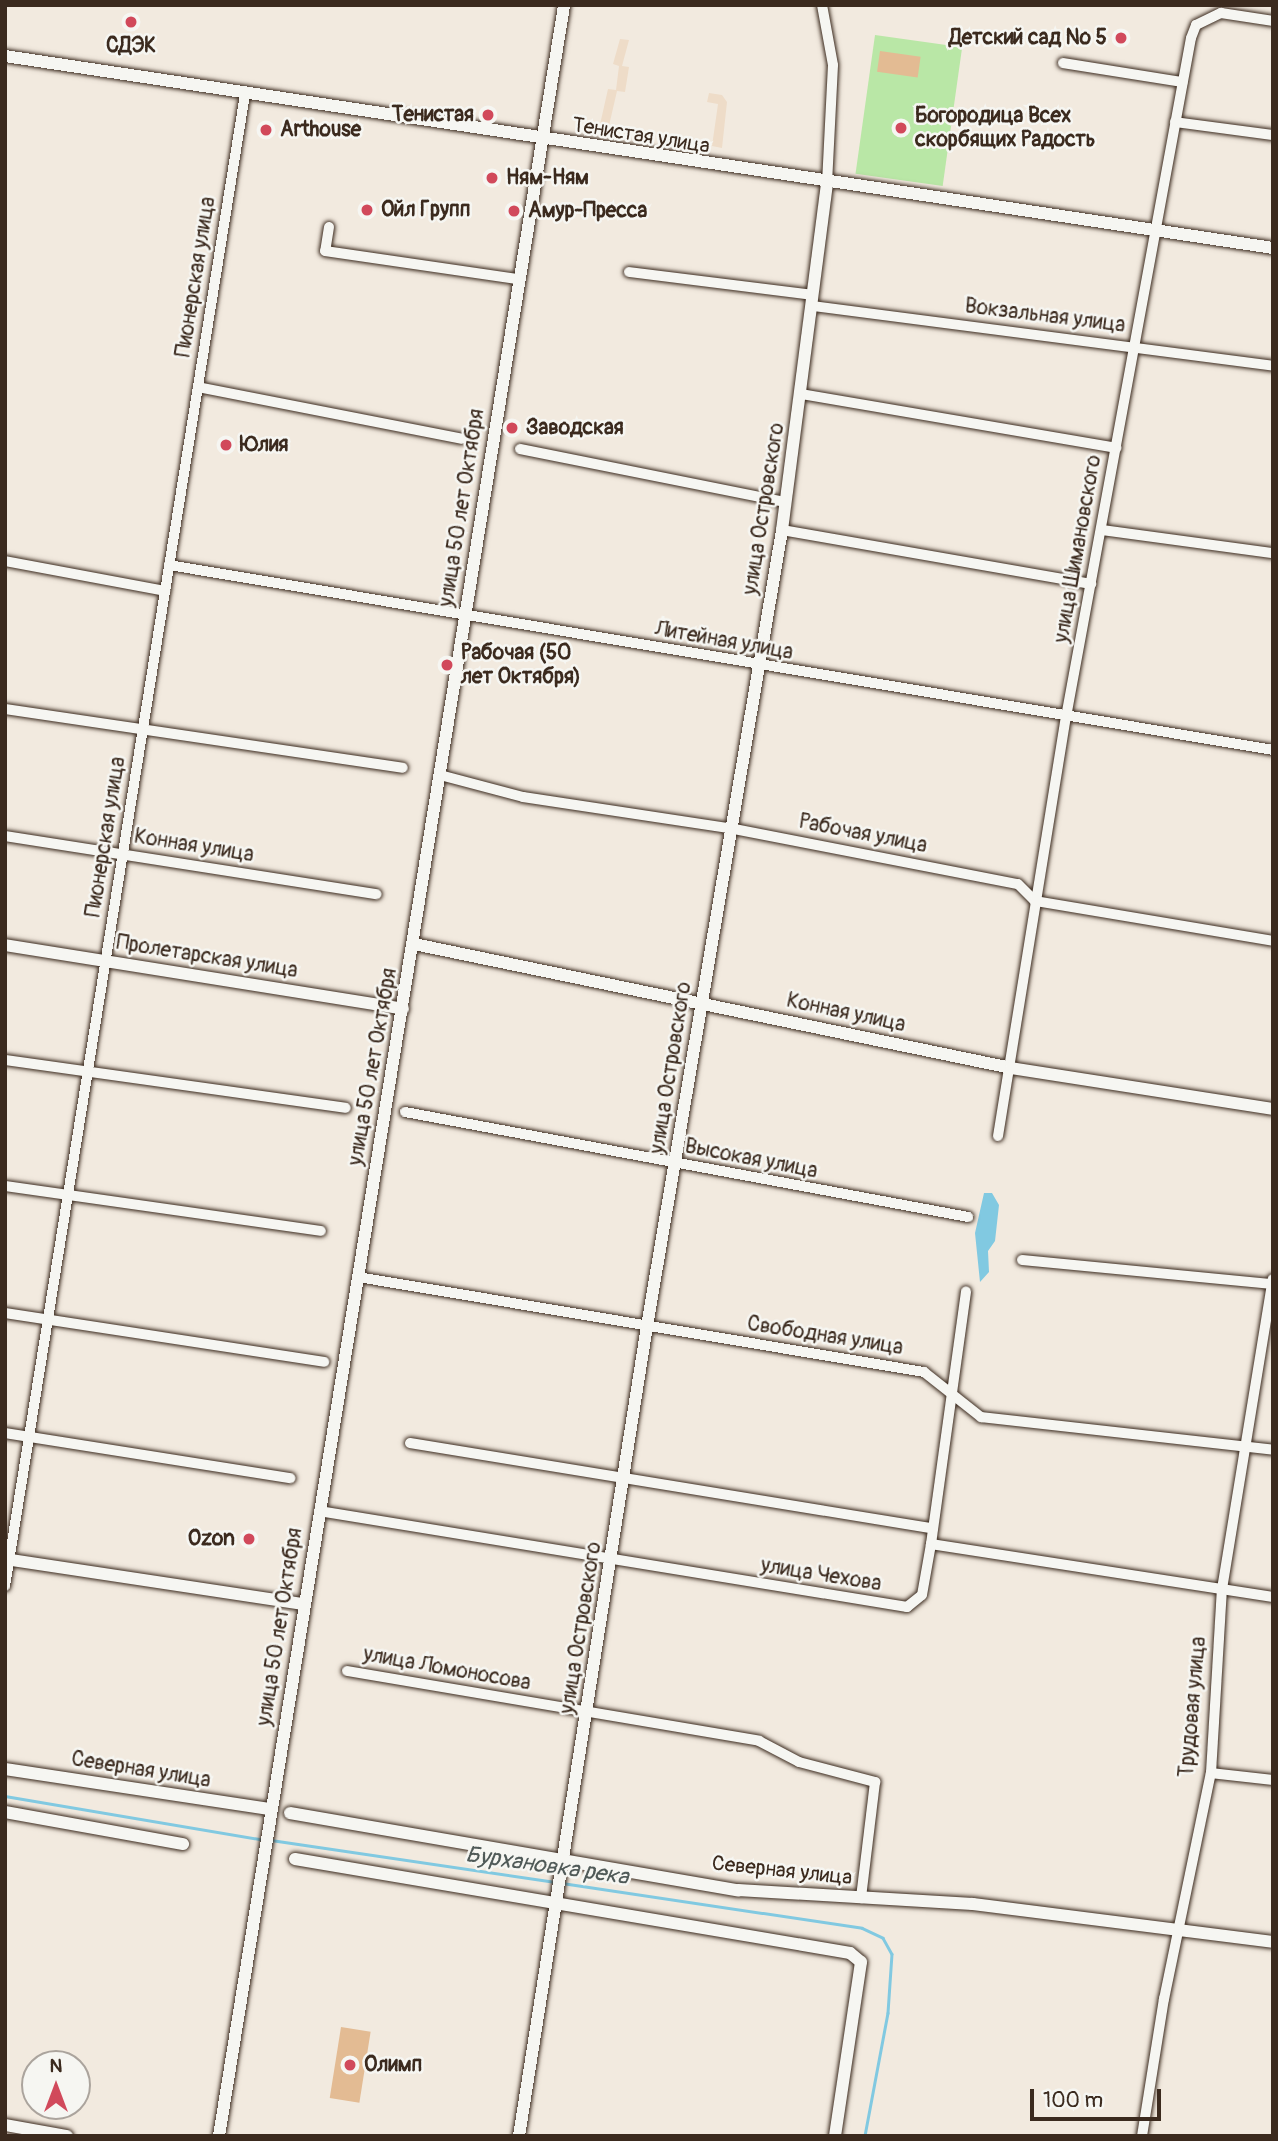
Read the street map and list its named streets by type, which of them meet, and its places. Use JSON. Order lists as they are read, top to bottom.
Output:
{
  "streets": {
    "street": [
      "Тенистая улица",
      "Пионерская улица",
      "Вокзальная улица",
      "улица 50 лет Октября",
      "улица Островского",
      "улица Шимановского",
      "Литейная улица",
      "Рабочая улица",
      "Конная улица",
      "Пролетарская улица",
      "Высокая улица",
      "Свободная улица",
      "улица Чехова",
      "улица Ломоносова",
      "Трудовая улица",
      "Северная улица"
    ]
  },
  "crossings": [
    ["Тенистая улица", "Пионерская улица"],
    ["Тенистая улица", "улица 50 лет Октября"],
    ["Тенистая улица", "улица Островского"],
    ["Тенистая улица", "улица Шимановского"],
    ["Пионерская улица", "Литейная улица"],
    ["Пионерская улица", "Конная улица"],
    ["Пионерская улица", "Пролетарская улица"],
    ["Вокзальная улица", "улица Островского"],
    ["Вокзальная улица", "улица Шимановского"],
    ["улица 50 лет Октября", "Литейная улица"],
    ["улица 50 лет Октября", "Рабочая улица"],
    ["улица 50 лет Октября", "Конная улица"],
    ["улица 50 лет Октября", "Пролетарская улица"],
    ["улица 50 лет Октября", "Свободная улица"],
    ["улица 50 лет Октября", "улица Чехова"],
    ["улица 50 лет Октября", "Северная улица"],
    ["улица Островского", "Литейная улица"],
    ["улица Островского", "Рабочая улица"],
    ["улица Островского", "Конная улица"],
    ["улица Островского", "Высокая улица"],
    ["улица Островского", "Свободная улица"],
    ["улица Островского", "улица Чехова"],
    ["улица Островского", "улица Ломоносова"],
    ["улица Островского", "Северная улица"],
    ["улица Шимановского", "Литейная улица"],
    ["улица Шимановского", "Рабочая улица"],
    ["улица Шимановского", "Конная улица"],
    ["Свободная улица", "улица Чехова"],
    ["Свободная улица", "Трудовая улица"],
    ["улица Ломоносова", "Северная улица"],
    ["Трудовая улица", "Северная улица"]
  ],
  "water": ["Бурхановка река"],
  "places": [
    "СДЭК",
    "Детский сад № 5",
    "Тенистая",
    "Богородица Всех скорбящих Радость",
    "Arthouse",
    "Ням-Ням",
    "Ойл Групп",
    "Амур-Пресса",
    "Заводская",
    "Юлия",
    "Рабочая (50 лет Октября)",
    "Ozon",
    "Олимп"
  ],
  "scale_bar": "100 m",
  "north": "top"
}
